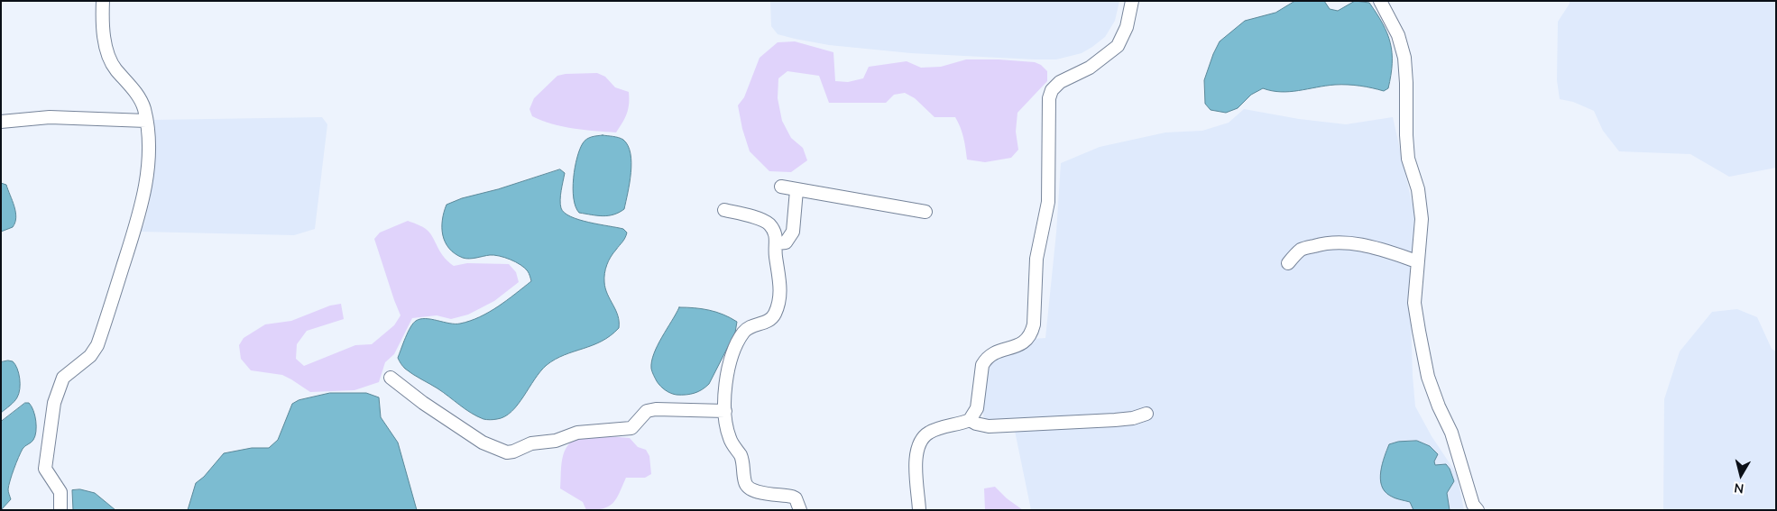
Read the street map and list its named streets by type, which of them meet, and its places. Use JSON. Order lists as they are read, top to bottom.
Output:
{
  "north": "bottom"
}
